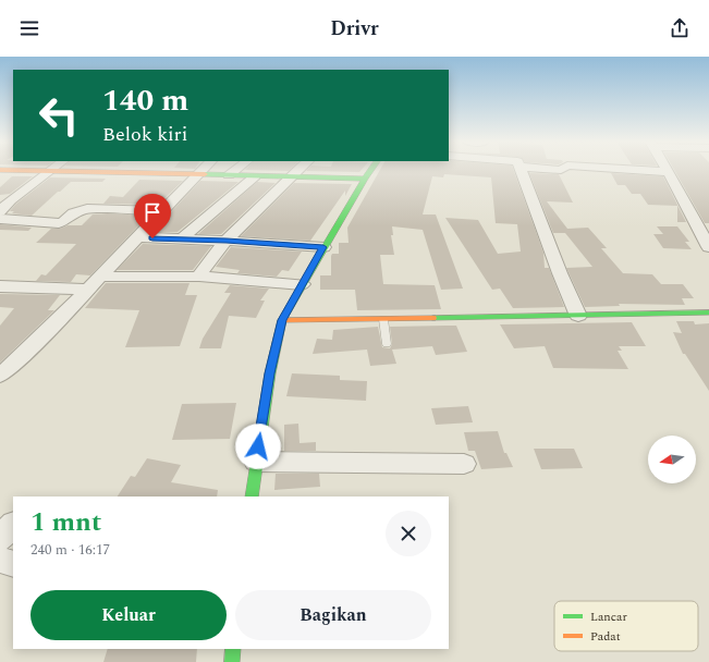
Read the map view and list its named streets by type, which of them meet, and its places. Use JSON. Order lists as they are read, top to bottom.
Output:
{
  "legend": ["Lancar", "Padat"],
  "north": "left",
  "page": {
    "header": "Drivr",
    "turn": ["140 m", "Belok kiri"],
    "heading": ["1 mnt", "240 m · 16:17"],
    "buttons": ["Keluar", "Bagikan"]
  }
}
